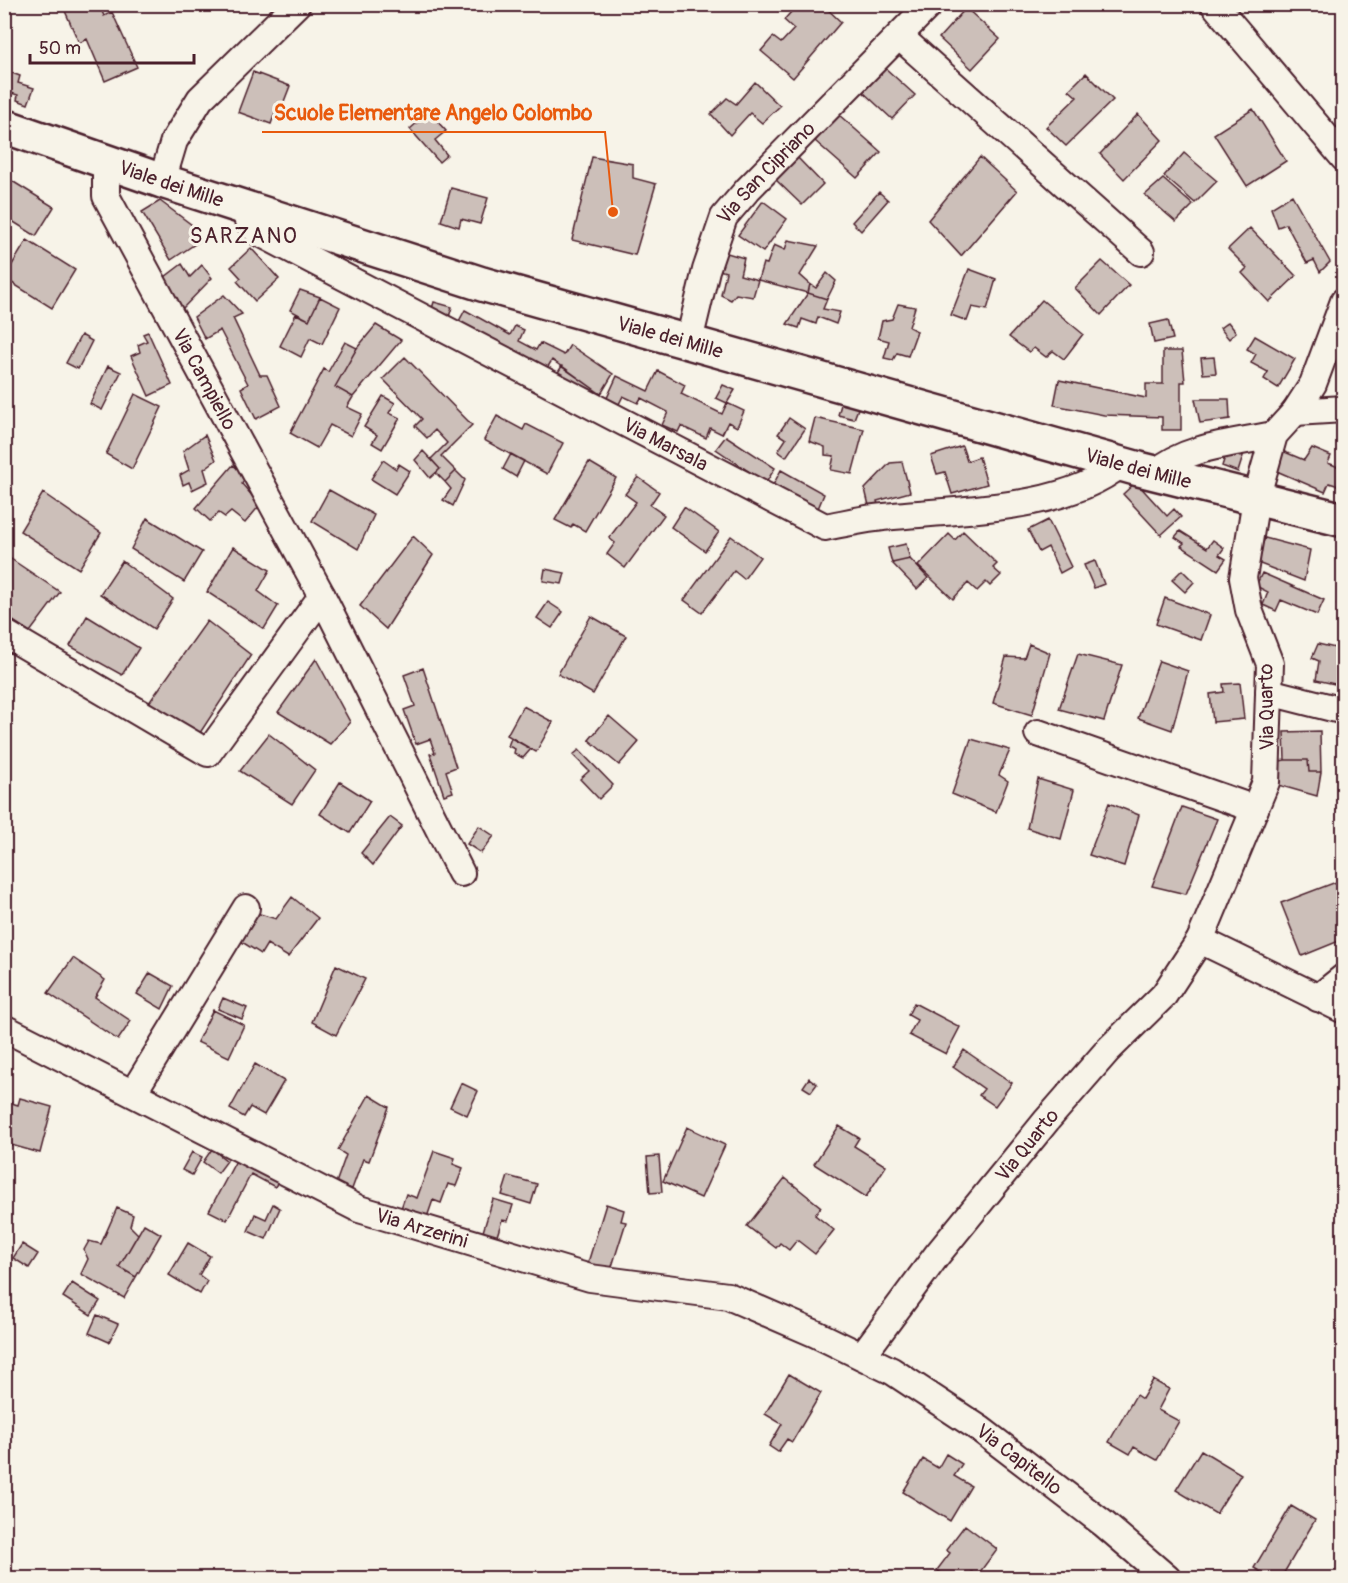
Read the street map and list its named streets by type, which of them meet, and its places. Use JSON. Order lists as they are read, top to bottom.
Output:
{
  "streets": {
    "main road": ["Viale dei Mille"],
    "street": [
      "Via San Cipriano",
      "Via Campiello",
      "Via Marsala",
      "Via Quarto",
      "Via Arzerini",
      "Via Capitello"
    ]
  },
  "crossings": [
    ["Via San Cipriano", "Viale dei Mille"],
    ["Viale dei Mille", "Via Campiello"],
    ["Viale dei Mille", "Via Marsala"],
    ["Viale dei Mille", "Via Quarto"],
    ["Via Quarto", "Via Arzerini"],
    ["Via Quarto", "Via Capitello"],
    ["Via Arzerini", "Via Capitello"]
  ],
  "districts": ["SARZANO"],
  "places": ["Scuole Elementare Angelo Colombo"],
  "scale_bar": "50 m"
}
